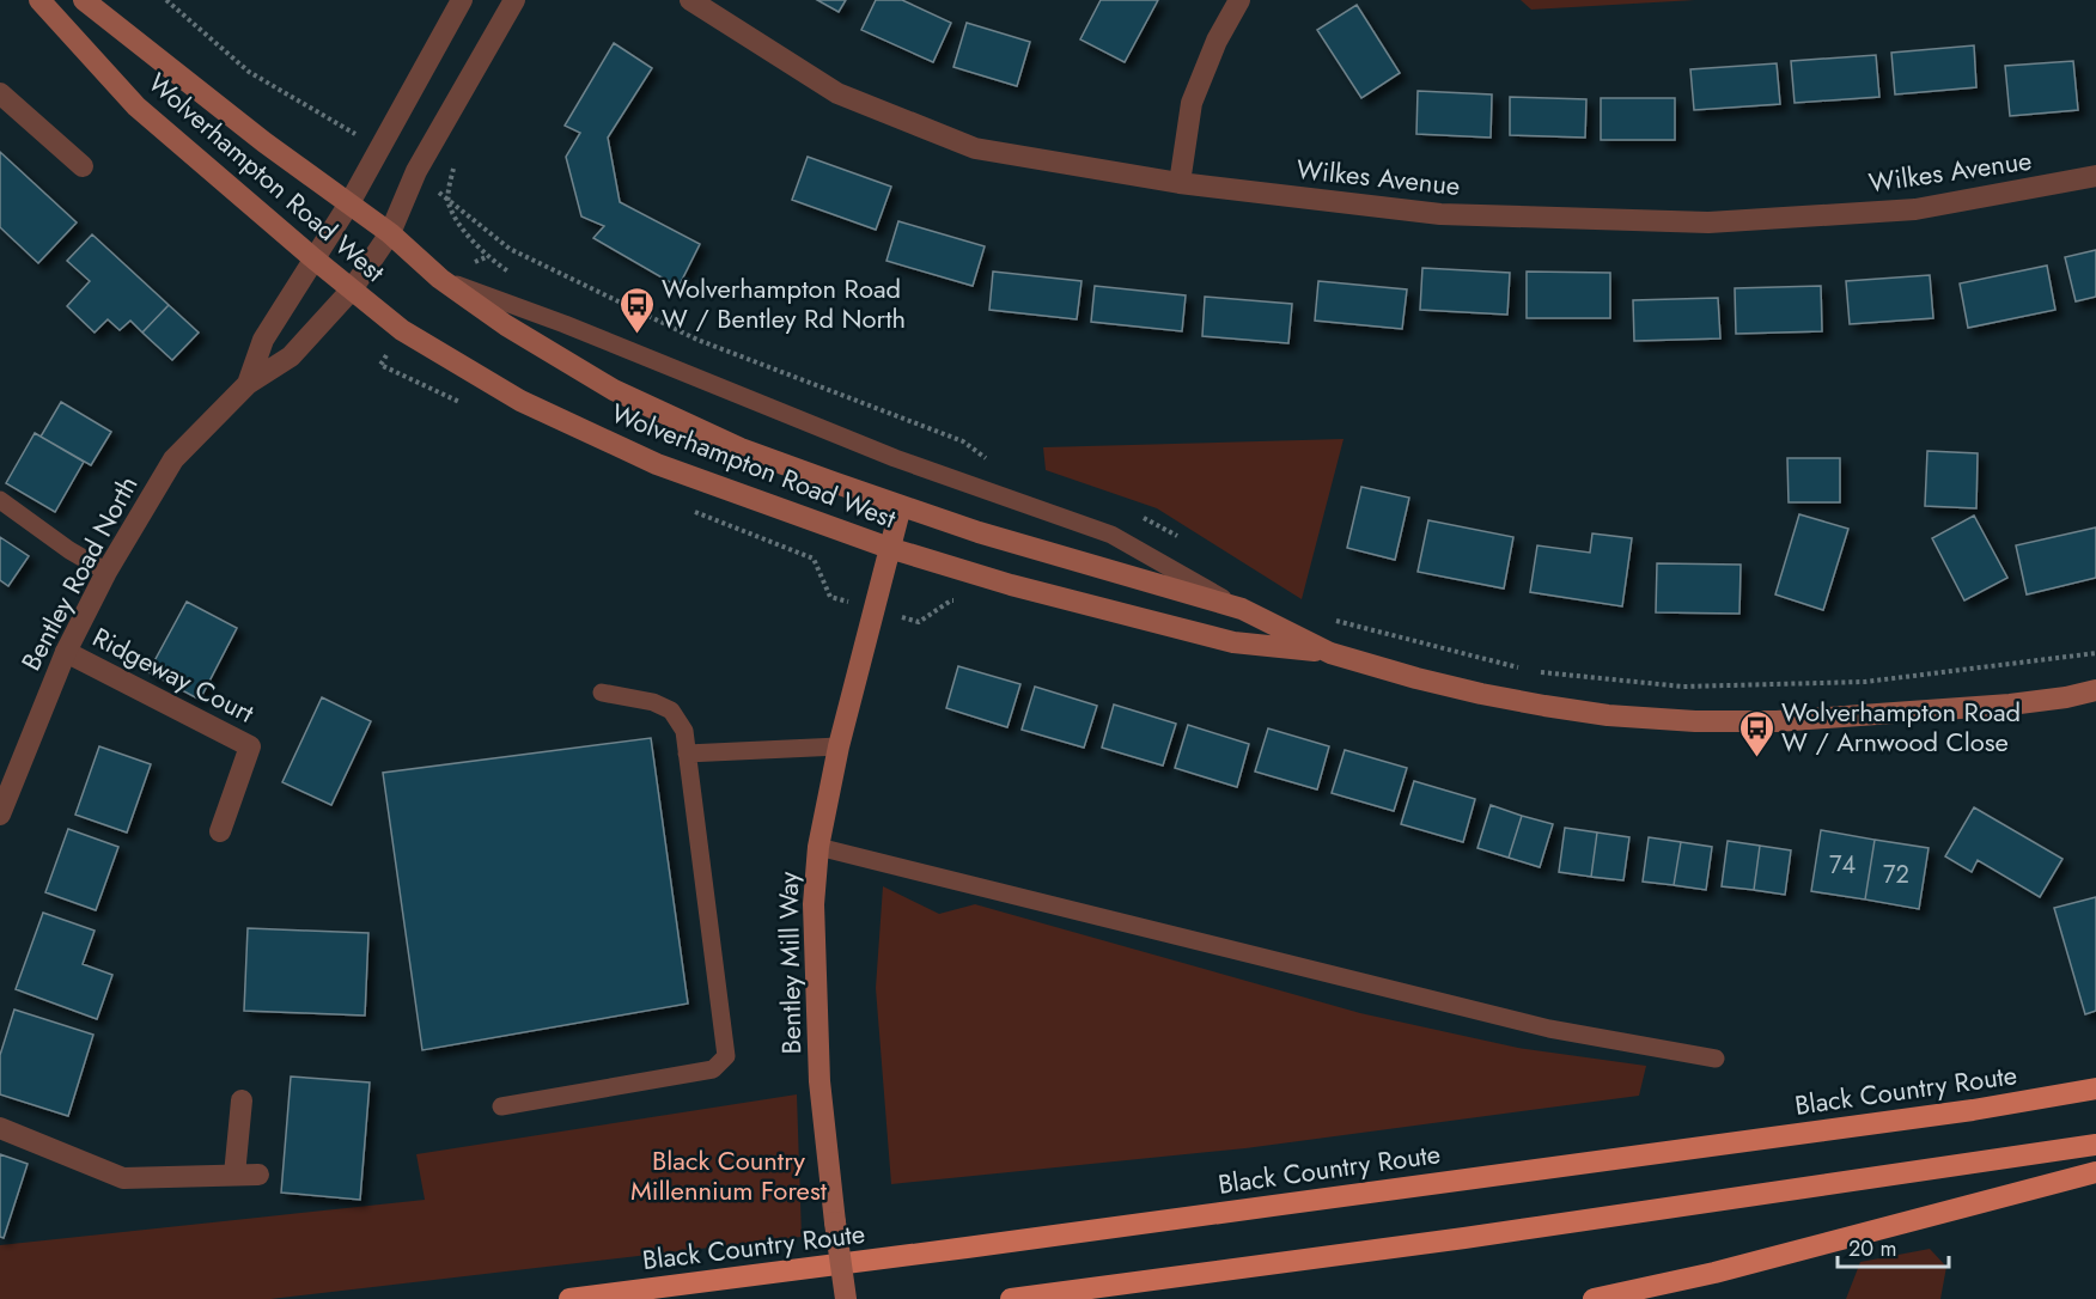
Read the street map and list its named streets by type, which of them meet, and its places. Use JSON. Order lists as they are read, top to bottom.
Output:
{
  "streets": {
    "highway": ["Black Country Route"],
    "main road": ["Wolverhampton Road West", "Bentley Mill Way"],
    "street": ["Wilkes Avenue", "Bentley Road North", "Ridgeway Court"]
  },
  "crossings": [
    ["Wolverhampton Road West", "Bentley Road North"],
    ["Wolverhampton Road West", "Bentley Mill Way"],
    ["Bentley Road North", "Ridgeway Court"]
  ],
  "parks": ["Black Country Millennium Forest"],
  "places": {
    "bus stop": ["Wolverhampton Road W / Bentley Rd North", "Wolverhampton Road W / Arnwood Close"]
  },
  "house_numbers": ["74", "72"],
  "scale_bar": "20 m"
}
